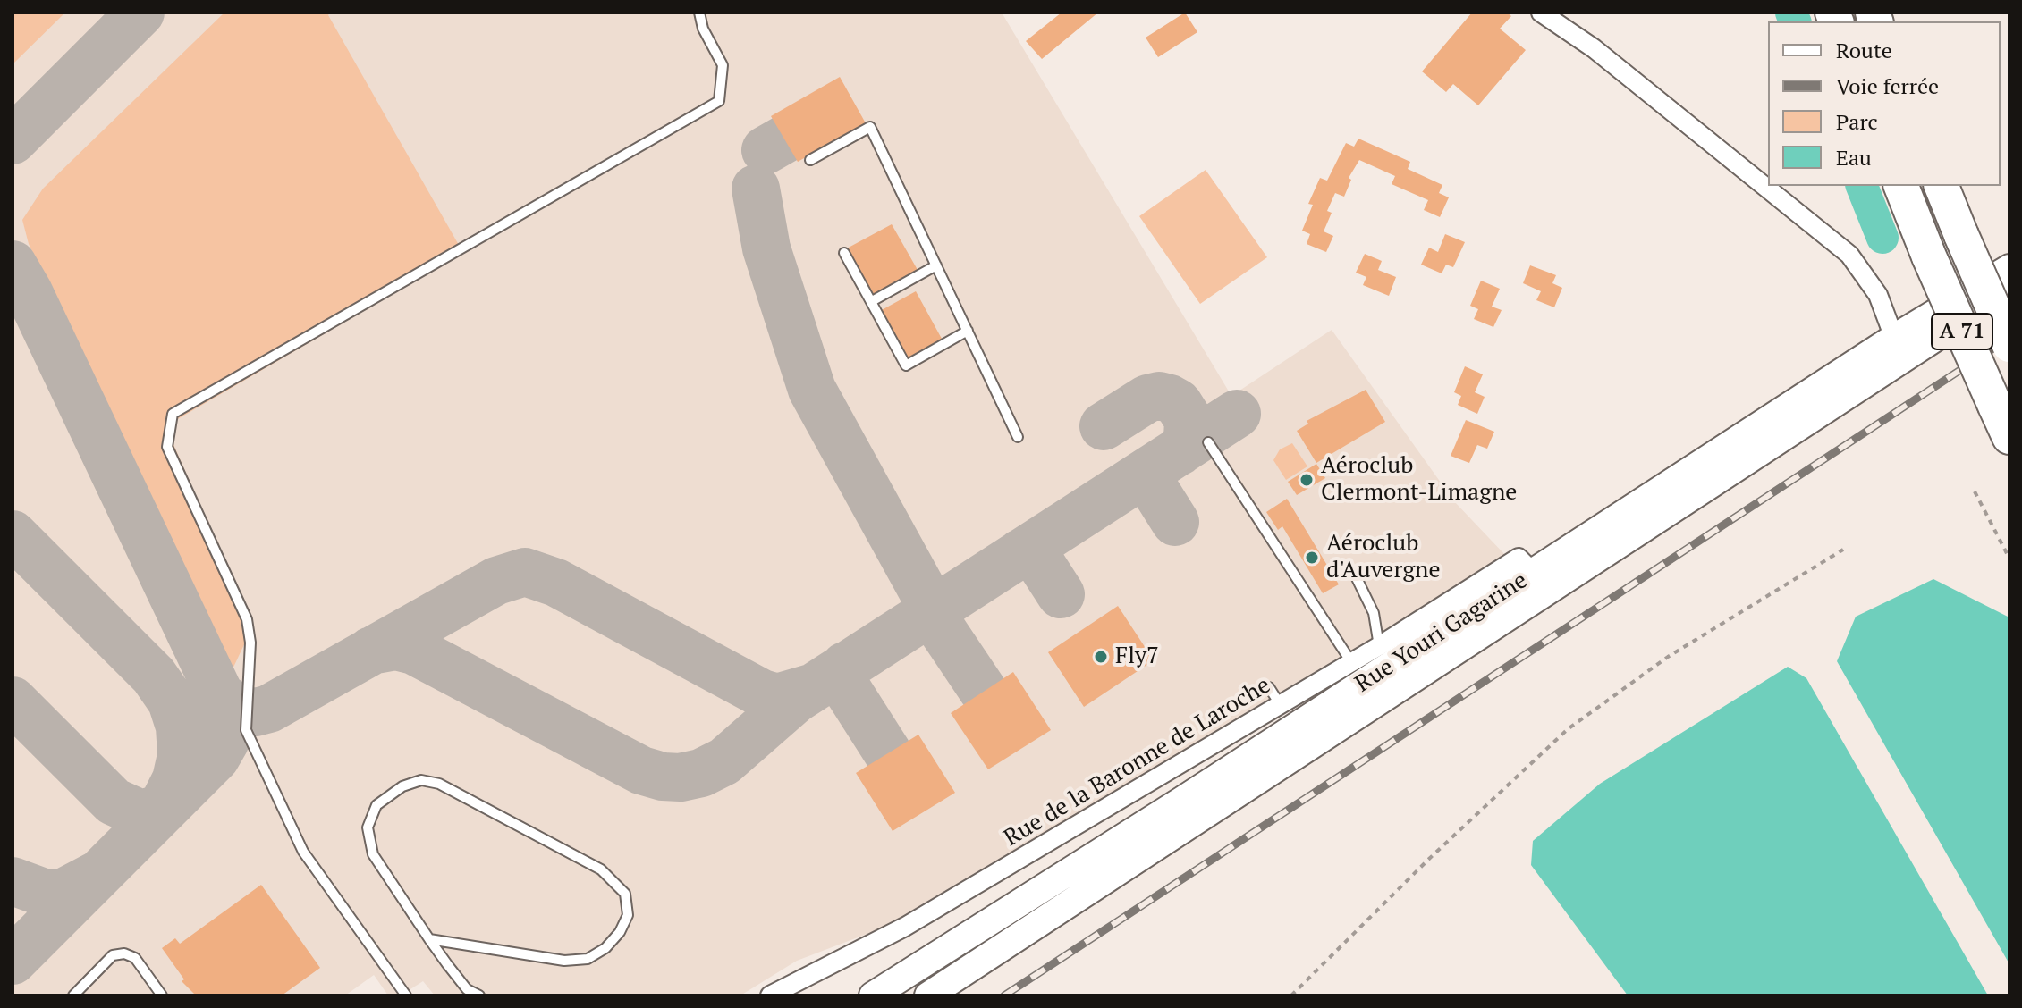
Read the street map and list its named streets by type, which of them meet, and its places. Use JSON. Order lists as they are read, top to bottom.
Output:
{
  "streets": {
    "highway": ["A 71"],
    "main road": ["Rue Youri Gagarine"],
    "street": ["Rue de la Baronne de Laroche"]
  },
  "crossings": [
    ["Rue Youri Gagarine", "Rue de la Baronne de Laroche"]
  ],
  "places": ["Aéroclub Clermont-Limagne", "Aéroclub d'Auvergne", "Fly7"],
  "legend": [
    "Route",
    "Voie ferrée",
    "Parc",
    "Eau"
  ]
}
